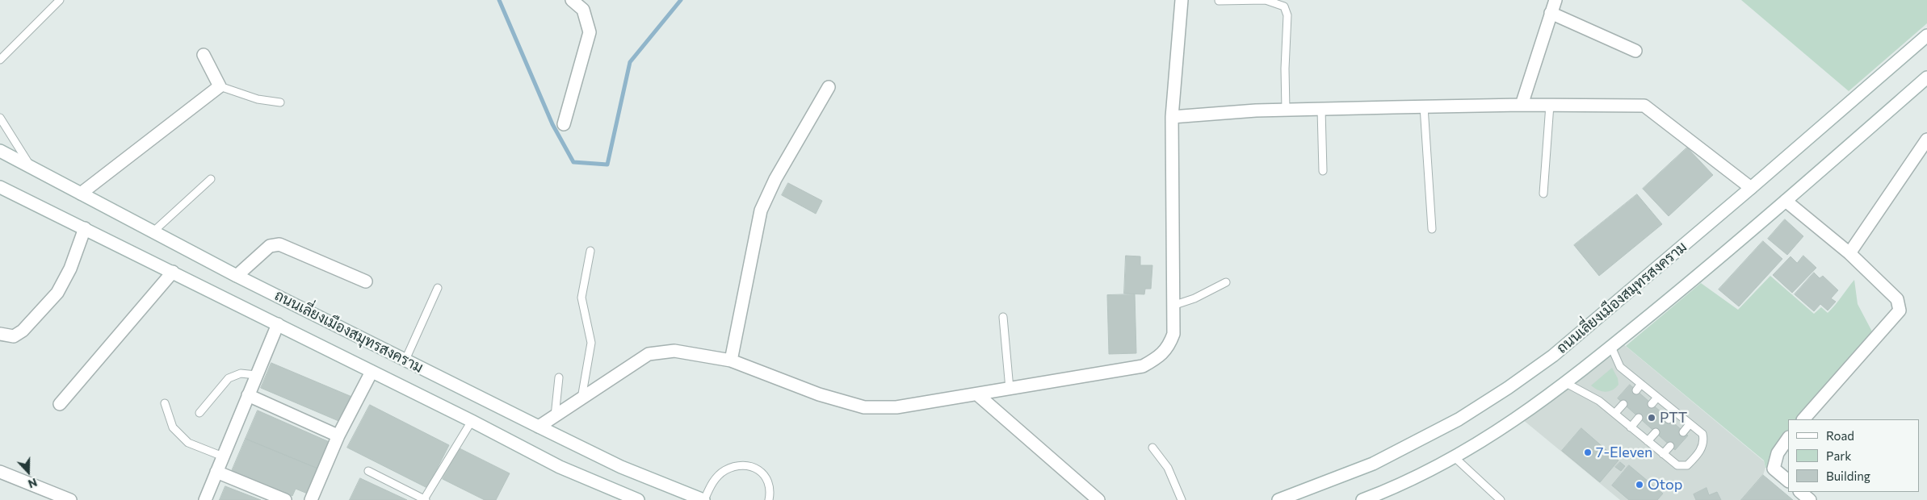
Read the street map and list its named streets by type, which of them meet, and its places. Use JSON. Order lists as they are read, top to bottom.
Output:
{
  "streets": {
    "street": ["ถนนเลี่ยงเมืองสมุทรสงคราม"]
  },
  "places": ["PTT", "7-Eleven", "Otop"],
  "legend": ["Road", "Park", "Building"],
  "north": "bottom"
}
